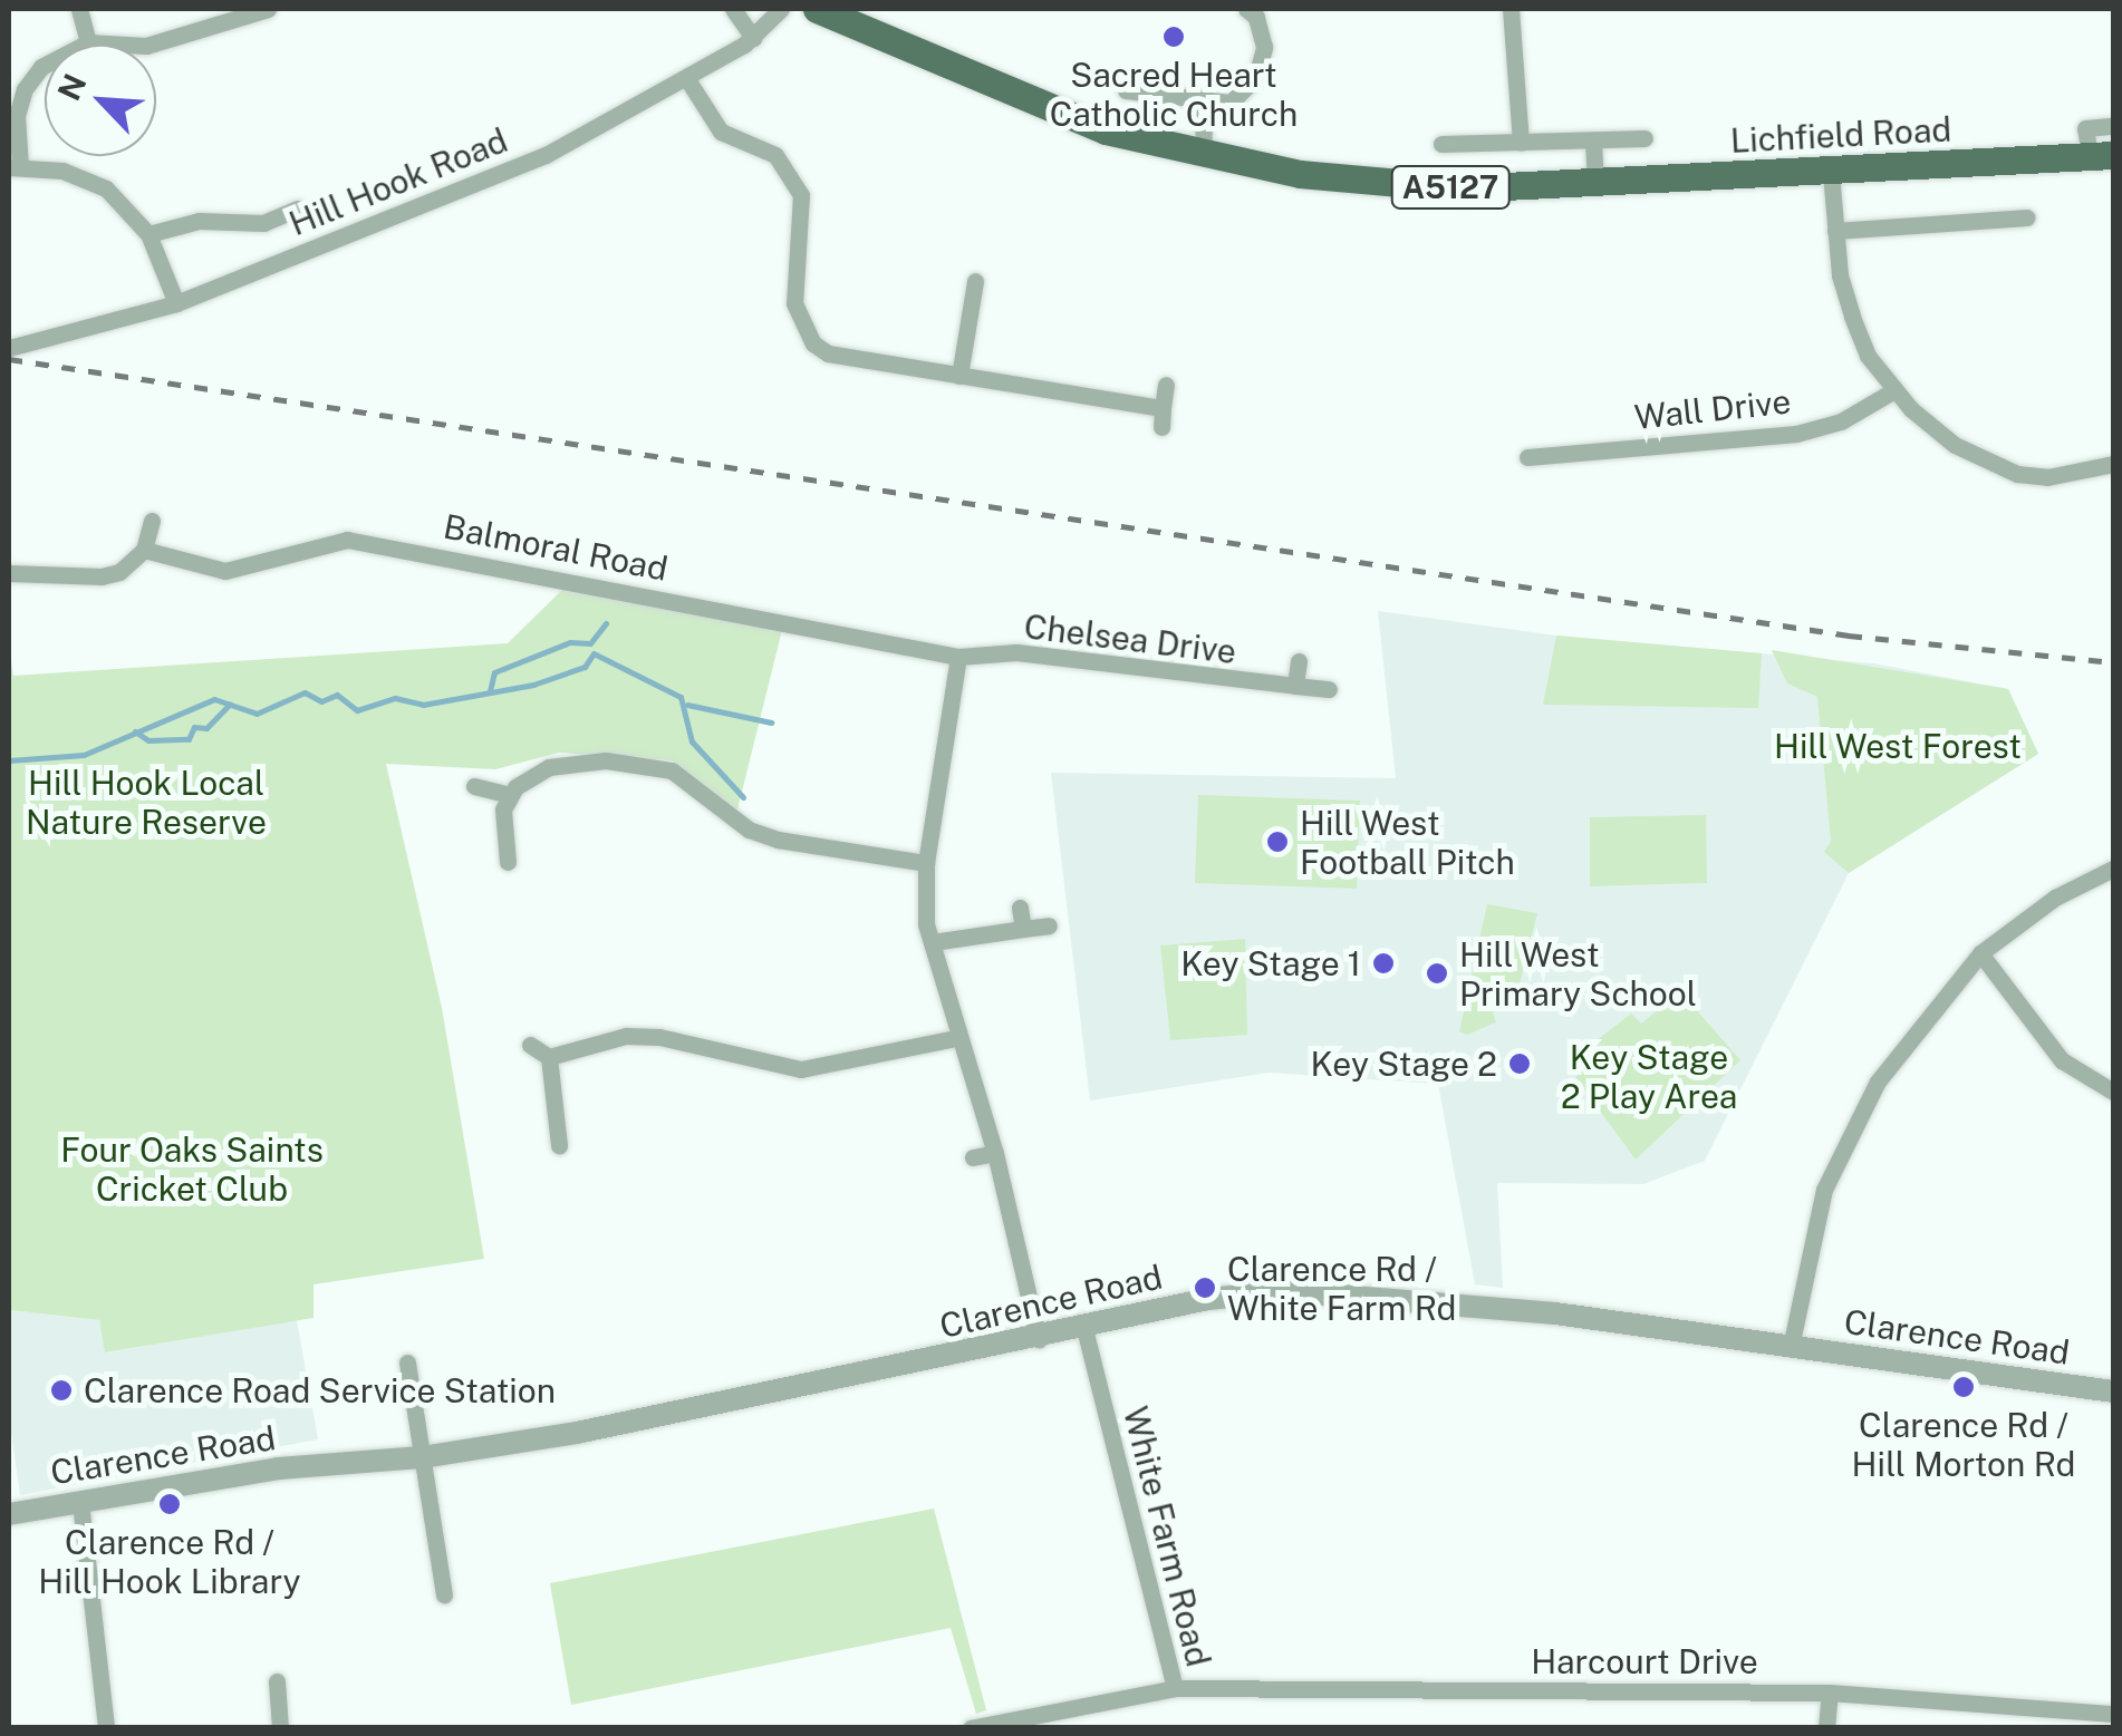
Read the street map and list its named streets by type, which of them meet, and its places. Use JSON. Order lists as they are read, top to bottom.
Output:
{
  "streets": {
    "main road": ["Lichfield Road", "A5127"],
    "street": [
      "Hill Hook Road",
      "Wall Drive",
      "Balmoral Road",
      "Chelsea Drive",
      "Clarence Road",
      "White Farm Road",
      "Harcourt Drive"
    ]
  },
  "crossings": [
    ["Balmoral Road", "Chelsea Drive"],
    ["Clarence Road", "White Farm Road"],
    ["White Farm Road", "Harcourt Drive"]
  ],
  "parks": [
    "Hill West Forest",
    "Hill Hook Local Nature Reserve",
    "Key Stage 2 Play Area",
    "Four Oaks Saints Cricket Club"
  ],
  "places": [
    "Sacred Heart Catholic Church",
    "Hill West Football Pitch",
    "Key Stage 1",
    "Hill West Primary School",
    "Key Stage 2",
    "Clarence Rd / White Farm Rd",
    "Clarence Rd / Hill Morton Rd",
    "Clarence Road Service Station",
    "Clarence Rd / Hill Hook Library"
  ],
  "north": "top left"
}
